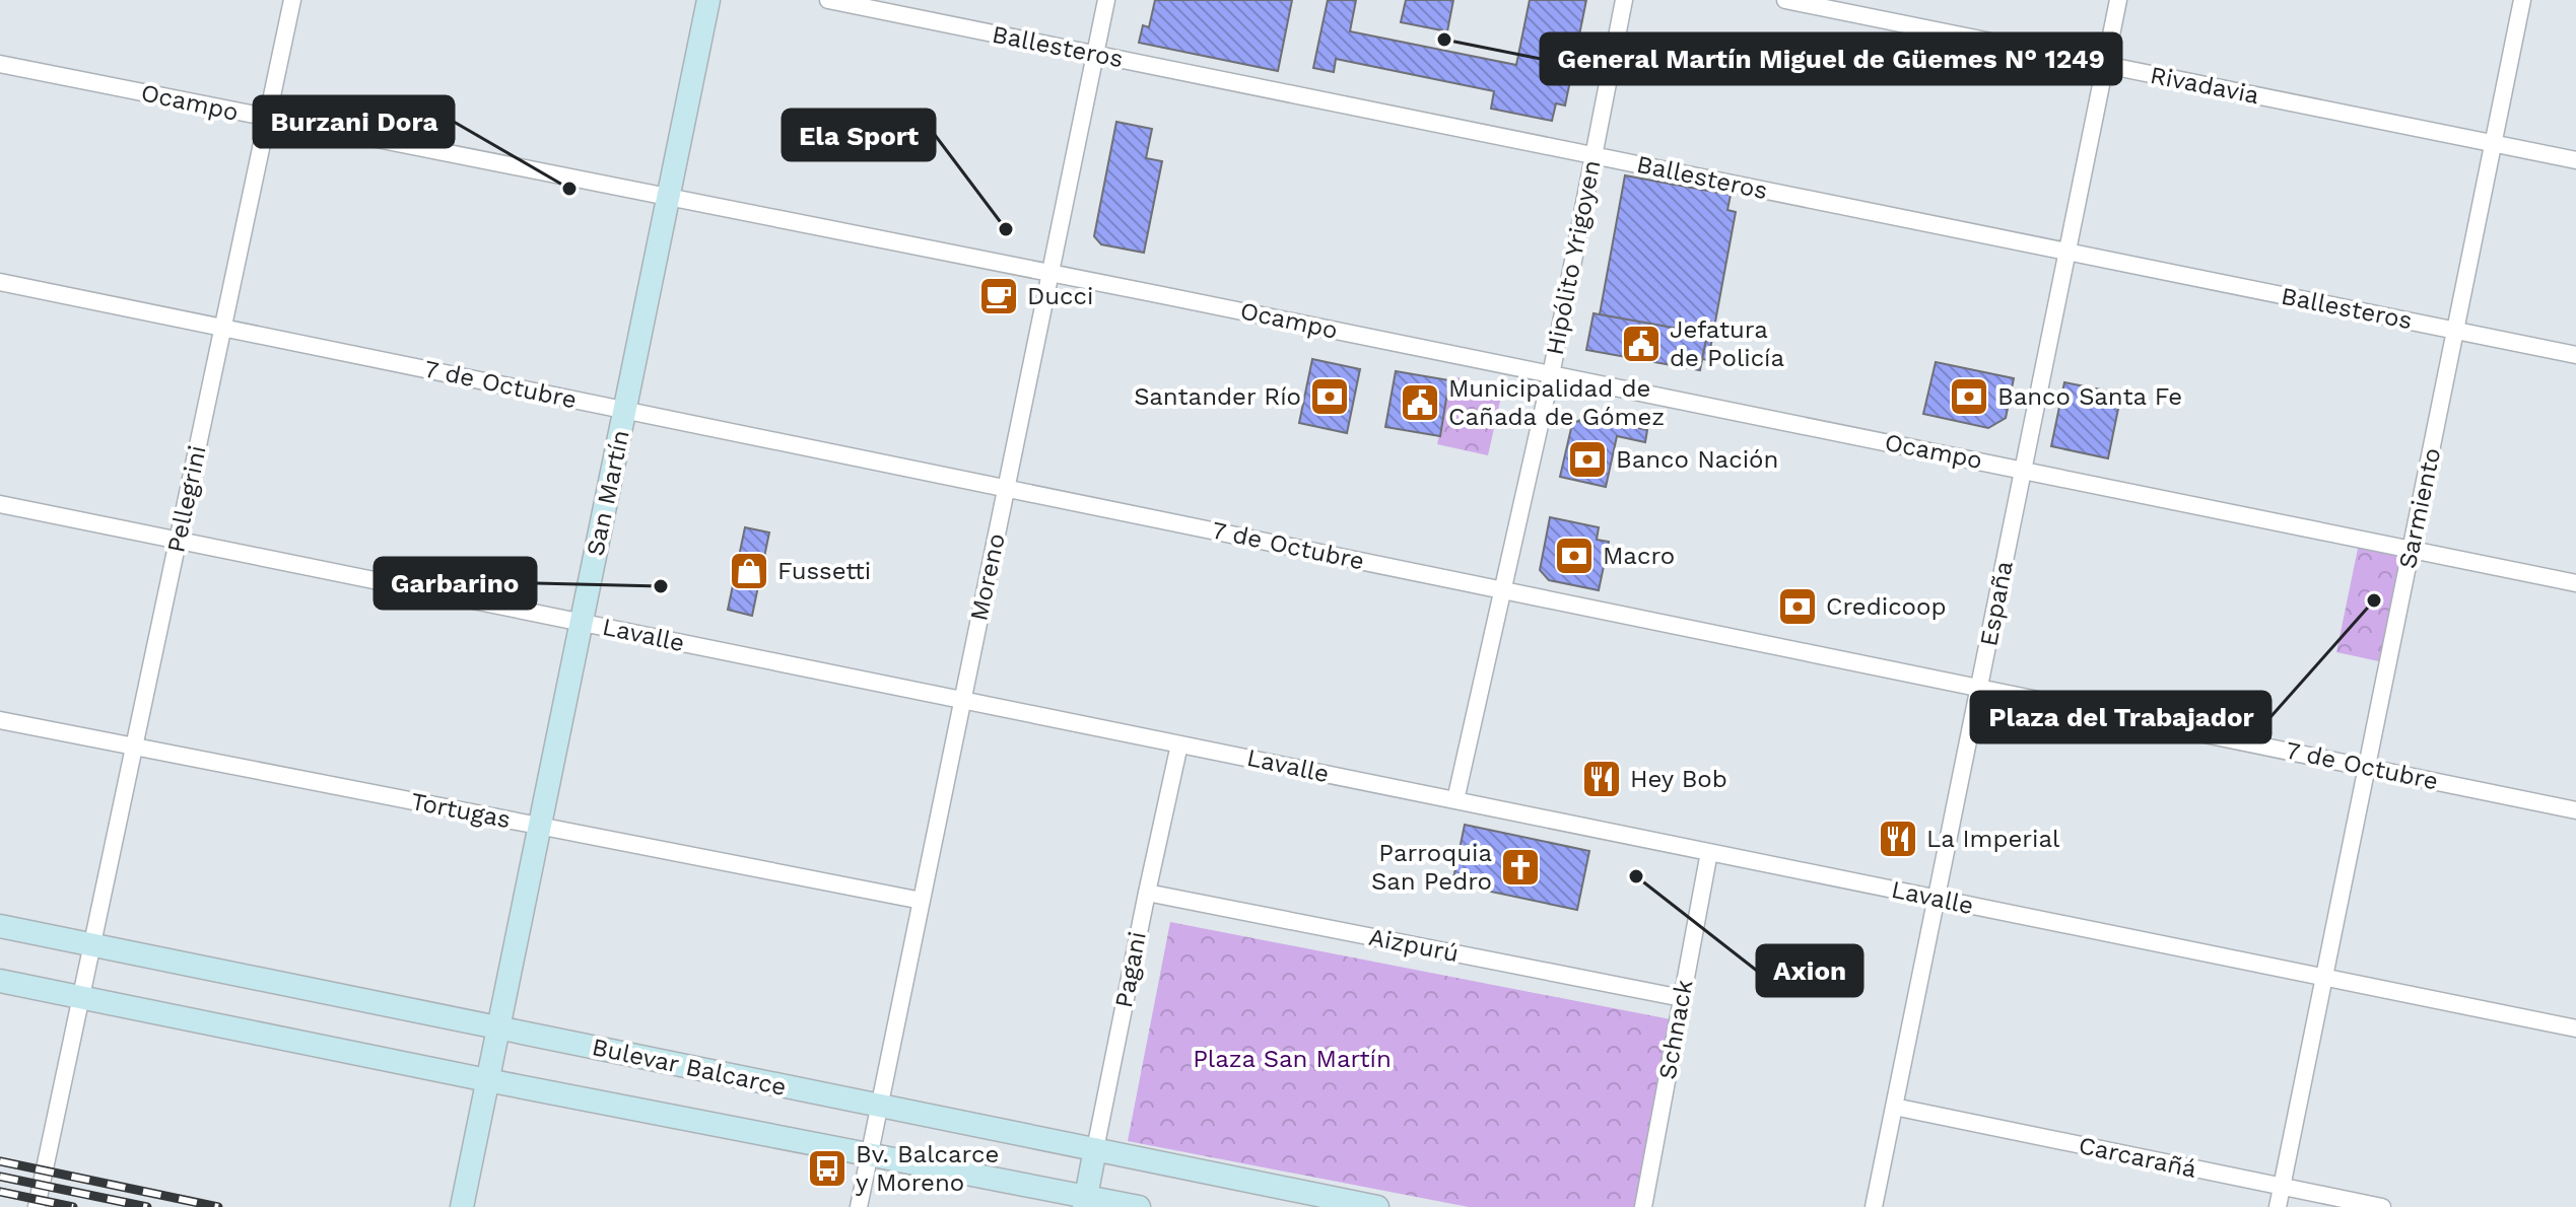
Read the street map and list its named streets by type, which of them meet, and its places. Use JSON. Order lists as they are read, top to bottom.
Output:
{
  "streets": {
    "main road": ["San Martín", "Pagani", "Bulevar Balcarce"],
    "street": [
      "Ballesteros",
      "Rivadavia",
      "Ocampo",
      "Hipólito Yrigoyen",
      "7 de Octubre",
      "Pellegrini",
      "Sarmiento",
      "Moreno",
      "España",
      "Lavalle",
      "Tortugas",
      "Aizpurú",
      "Schnack",
      "Carcarañá"
    ]
  },
  "crossings": [
    ["Ballesteros", "Hipólito Yrigoyen"],
    ["Ballesteros", "Sarmiento"],
    ["Ballesteros", "Moreno"],
    ["Ballesteros", "España"],
    ["Rivadavia", "Sarmiento"],
    ["Rivadavia", "España"],
    ["Ocampo", "Hipólito Yrigoyen"],
    ["Ocampo", "San Martín"],
    ["Ocampo", "Pellegrini"],
    ["Ocampo", "Sarmiento"],
    ["Ocampo", "Moreno"],
    ["Ocampo", "España"],
    ["Hipólito Yrigoyen", "7 de Octubre"],
    ["Hipólito Yrigoyen", "Lavalle"],
    ["7 de Octubre", "San Martín"],
    ["7 de Octubre", "Pellegrini"],
    ["7 de Octubre", "Sarmiento"],
    ["7 de Octubre", "Moreno"],
    ["7 de Octubre", "España"],
    ["San Martín", "Lavalle"],
    ["San Martín", "Tortugas"],
    ["San Martín", "Bulevar Balcarce"],
    ["Pellegrini", "Lavalle"],
    ["Pellegrini", "Tortugas"],
    ["Pellegrini", "Bulevar Balcarce"],
    ["Sarmiento", "Lavalle"],
    ["Sarmiento", "Carcarañá"],
    ["Moreno", "Lavalle"],
    ["Moreno", "Tortugas"],
    ["Moreno", "Bulevar Balcarce"],
    ["España", "Lavalle"],
    ["España", "Carcarañá"],
    ["Lavalle", "Pagani"],
    ["Lavalle", "Schnack"],
    ["Aizpurú", "Pagani"],
    ["Aizpurú", "Schnack"],
    ["Pagani", "Bulevar Balcarce"]
  ],
  "parks": ["Plaza San Martín"],
  "places": {
    "other": [
      "General Martín Miguel de Güemes N° 1249",
      "Burzani Dora",
      "Ela Sport",
      "Garbarino",
      "Plaza del Trabajador",
      "Axion"
    ],
    "cafe": ["Ducci"],
    "public building": ["Jefatura de Policía", "Municipalidad de Cañada de Gómez"],
    "bank": [
      "Santander Río",
      "Banco Santa Fe",
      "Banco Nación",
      "Macro",
      "Credicoop"
    ],
    "shop": ["Fussetti"],
    "restaurant": ["Hey Bob", "La Imperial"],
    "church": ["Parroquia San Pedro"],
    "bus stop": ["Bv. Balcarce y Moreno"]
  }
}
